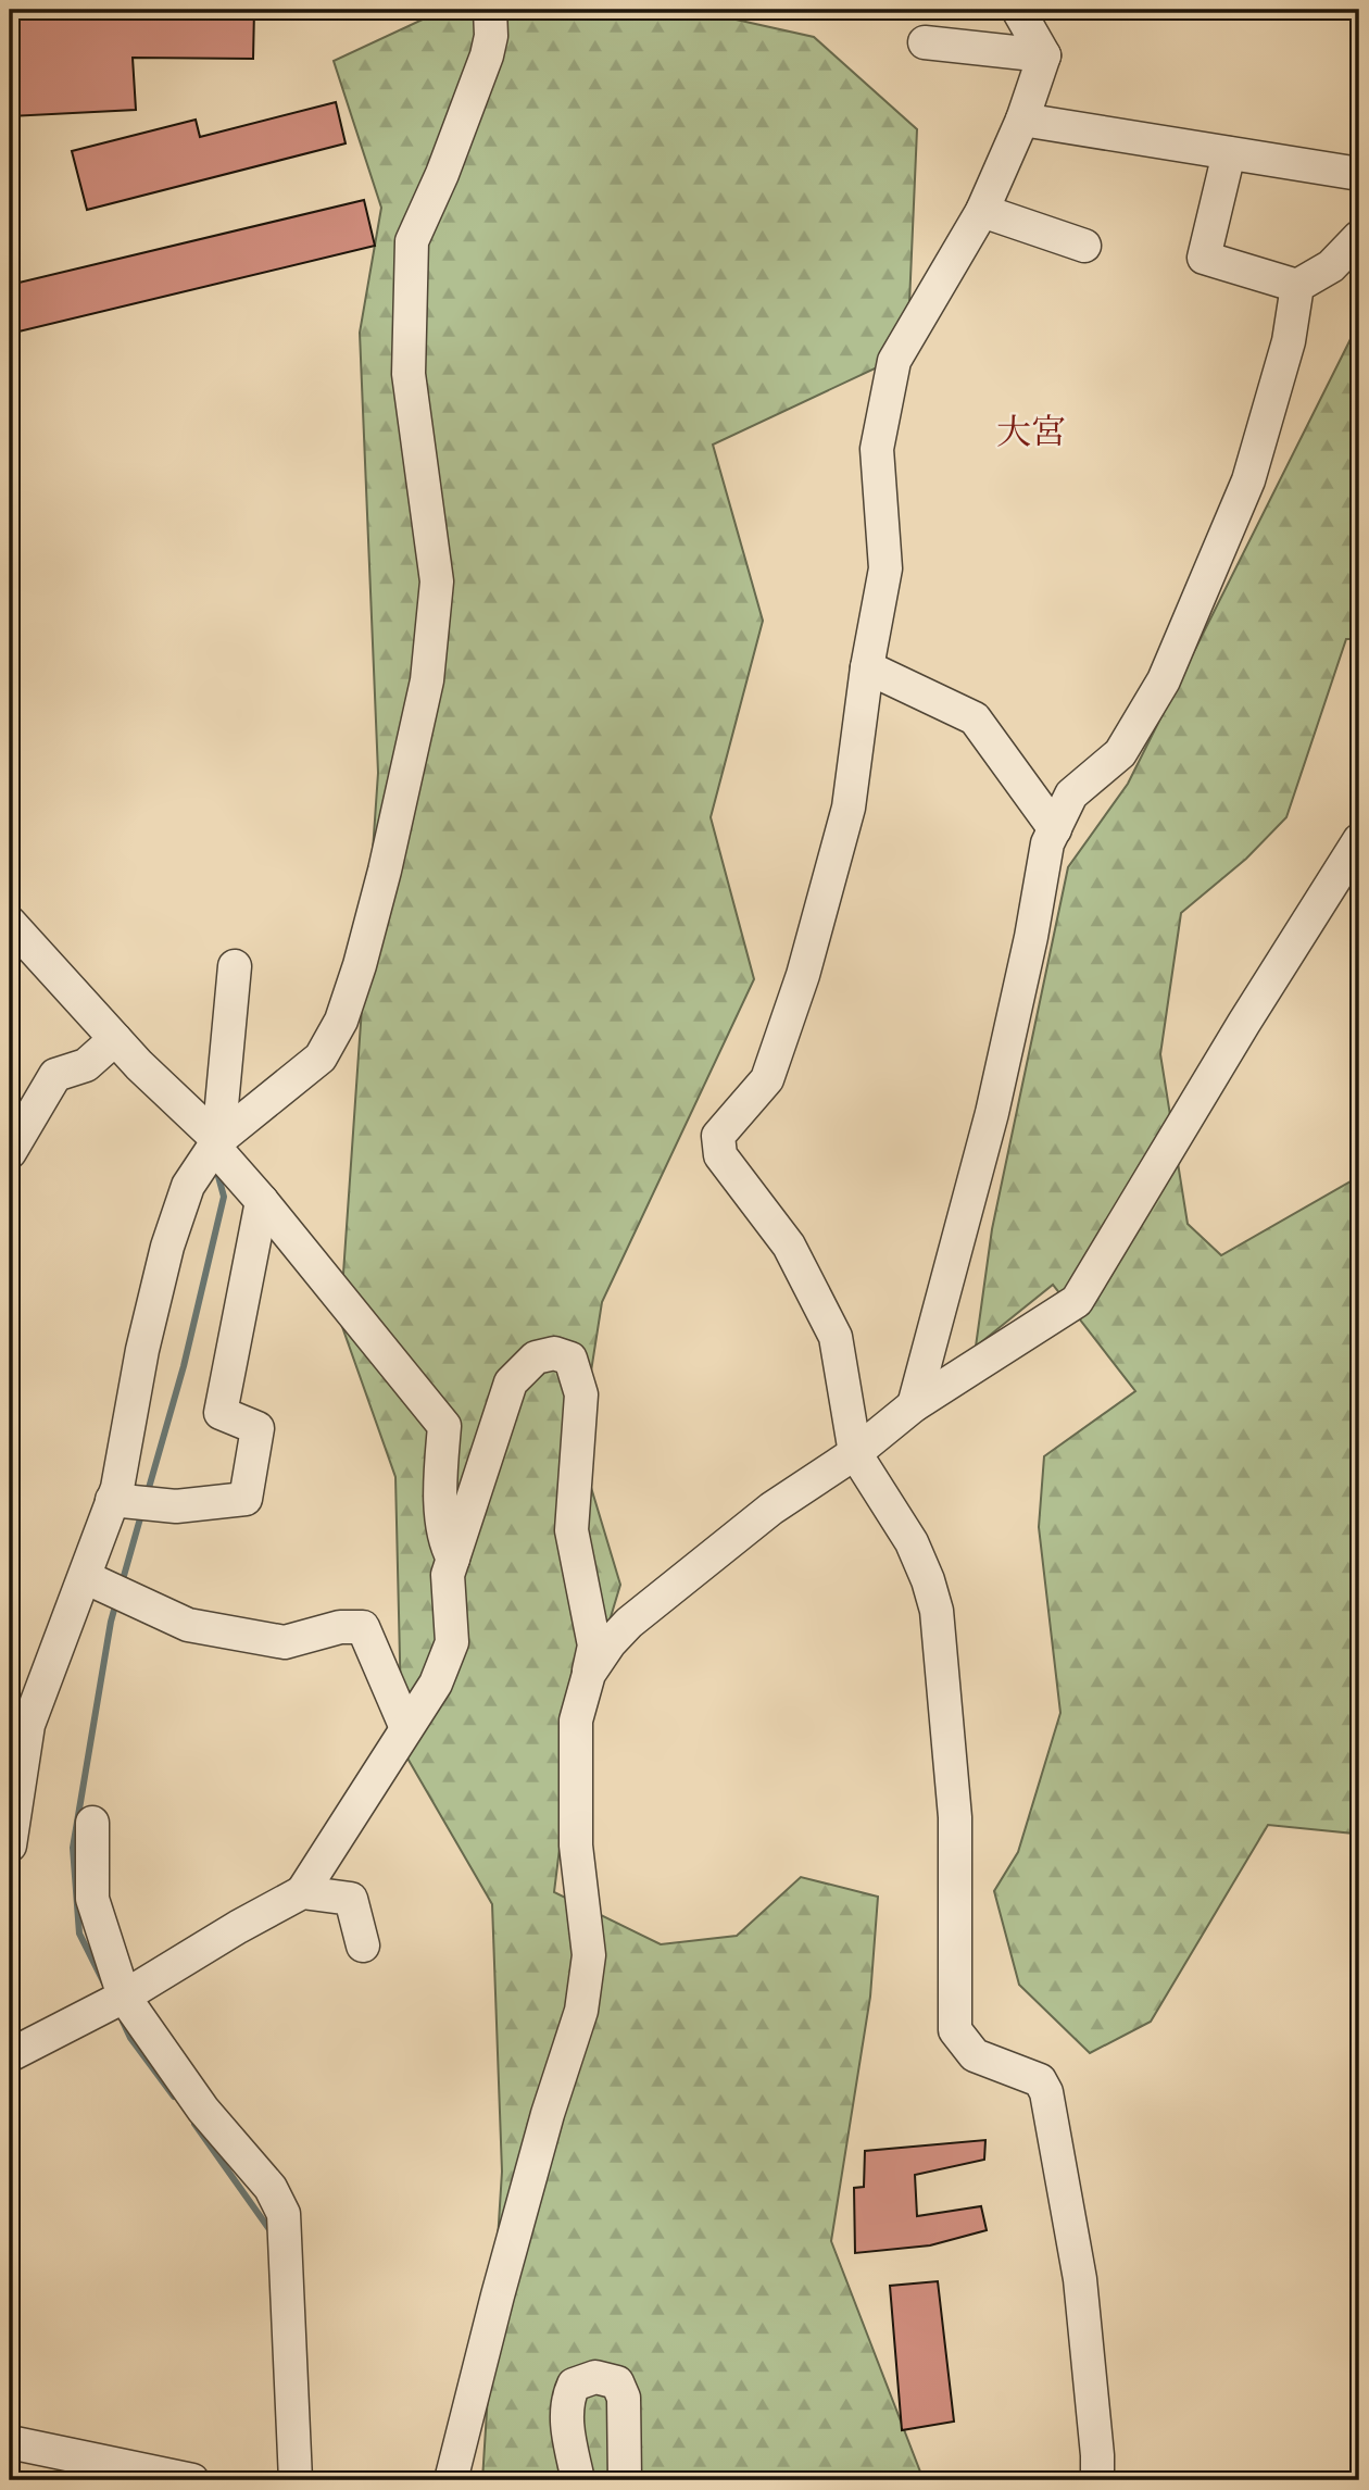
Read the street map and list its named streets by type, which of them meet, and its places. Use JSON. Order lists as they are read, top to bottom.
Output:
{
  "districts": ["大宮"]
}
